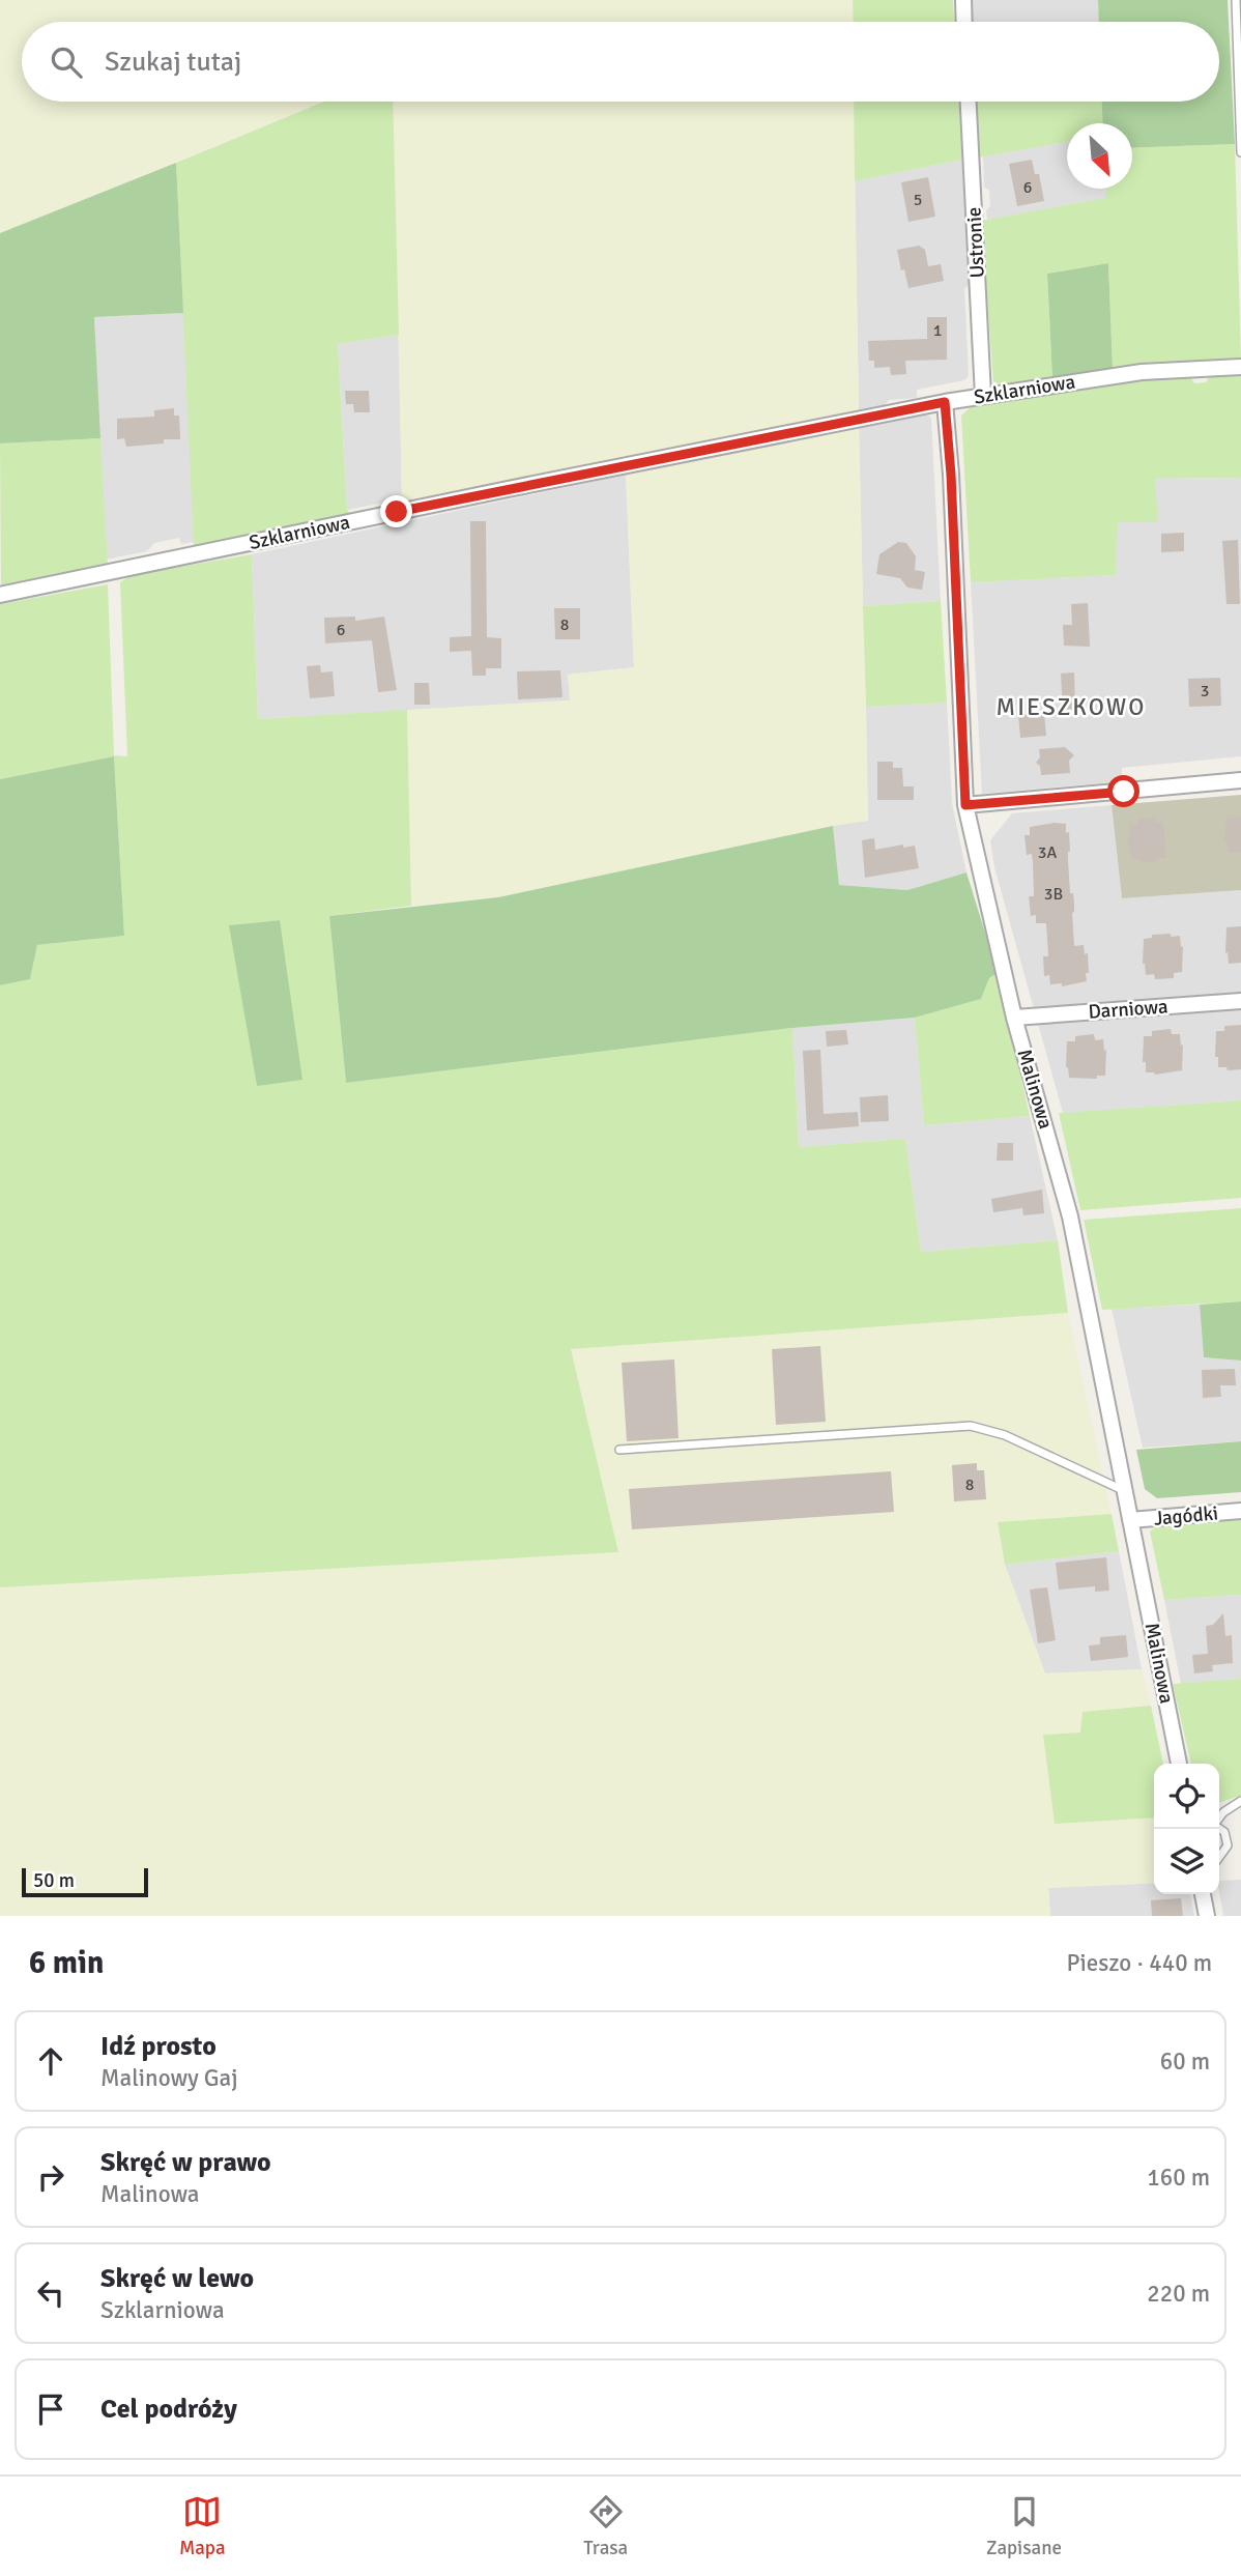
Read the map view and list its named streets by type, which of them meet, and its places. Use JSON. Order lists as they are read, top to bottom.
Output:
{
  "streets": {
    "street": [
      "Ustronie",
      "Szklarniowa",
      "Darniowa",
      "Malinowa",
      "Jagódki"
    ]
  },
  "crossings": [
    ["Ustronie", "Szklarniowa"],
    ["Szklarniowa", "Malinowa"],
    ["Darniowa", "Malinowa"],
    ["Malinowa", "Jagódki"]
  ],
  "districts": ["MIESZKOWO"],
  "house_numbers": [
    "6",
    "5",
    "1",
    "8",
    "6",
    "3",
    "3A",
    "3B",
    "8"
  ],
  "scale_bar": "50 m",
  "north": "bottom right",
  "page": {
    "search": "Szukaj tutaj",
    "scale": "50 m",
    "heading": ["6 min", "Pieszo · 440 m"],
    "list": [
      ["Idź prosto", "Malinowy Gaj", "60 m"],
      ["Skręć w prawo", "Malinowa", "160 m"],
      ["Skręć w lewo", "Szklarniowa", "220 m"],
      "Cel podróży"
    ],
    "nav": ["Mapa", "Trasa", "Zapisane"]
  }
}
